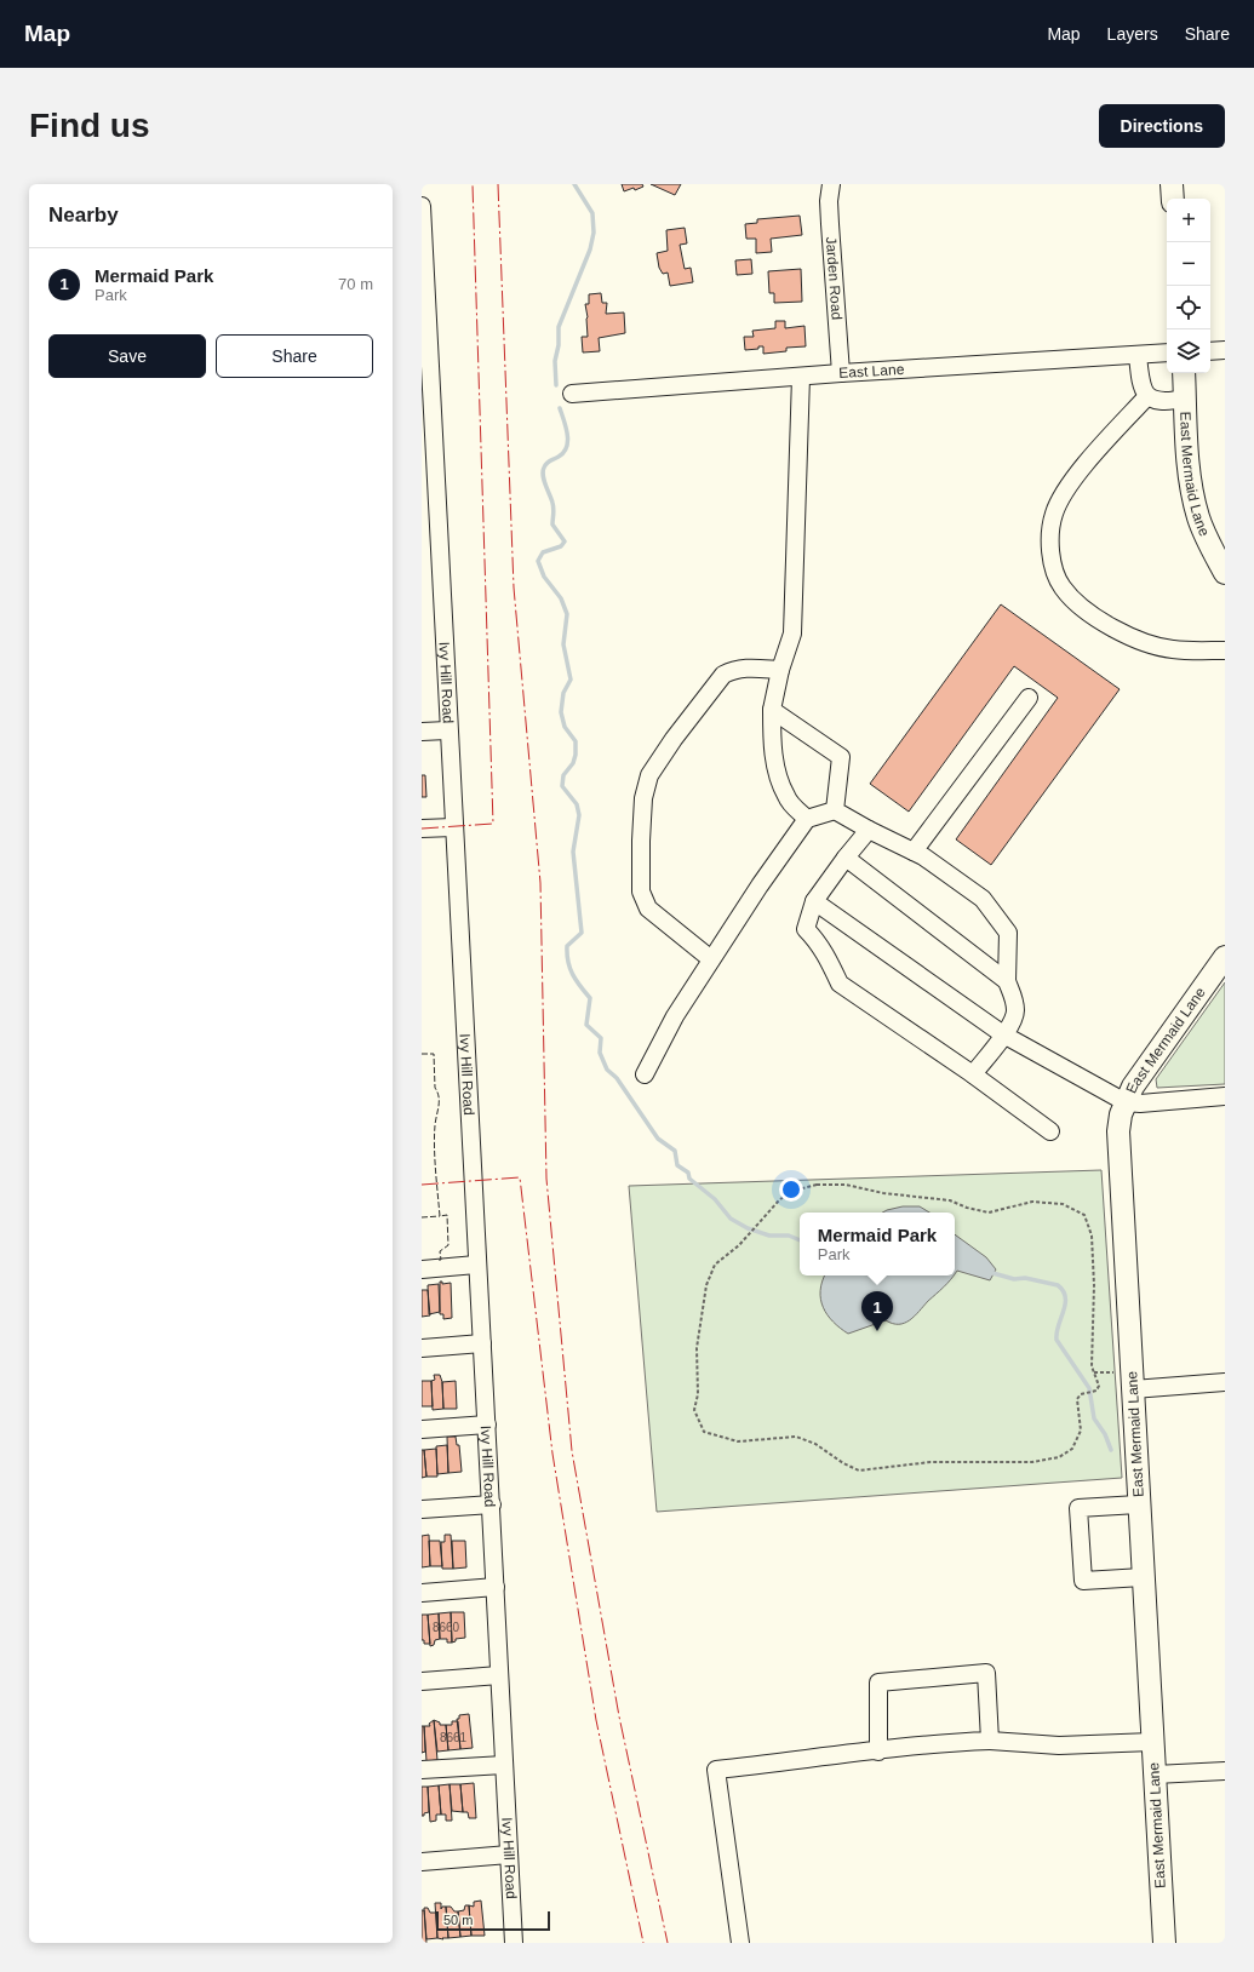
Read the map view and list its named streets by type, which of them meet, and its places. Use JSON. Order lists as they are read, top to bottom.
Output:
{
  "streets": {
    "main road": ["East Mermaid Lane"],
    "street": ["Jarden Road", "East Lane", "Ivy Hill Road"]
  },
  "crossings": [
    ["Jarden Road", "East Lane"]
  ],
  "house_numbers": ["8660", "8661"],
  "scale_bar": "50 m",
  "page": {
    "header": "Map",
    "nav": ["Map", "Layers", "Share"],
    "buttons": [
      "Directions",
      ["Save", "Share"]
    ],
    "title": "Find us",
    "heading": "Nearby",
    "map_buttons": ["+", "−"],
    "list": [
      {
        "mark": "1",
        "name": "Mermaid Park",
        "note": "Park",
        "value": "70 m"
      }
    ],
    "popup": ["Mermaid Park", "Park"],
    "pins": "1",
    "scale": "50 m"
  }
}
